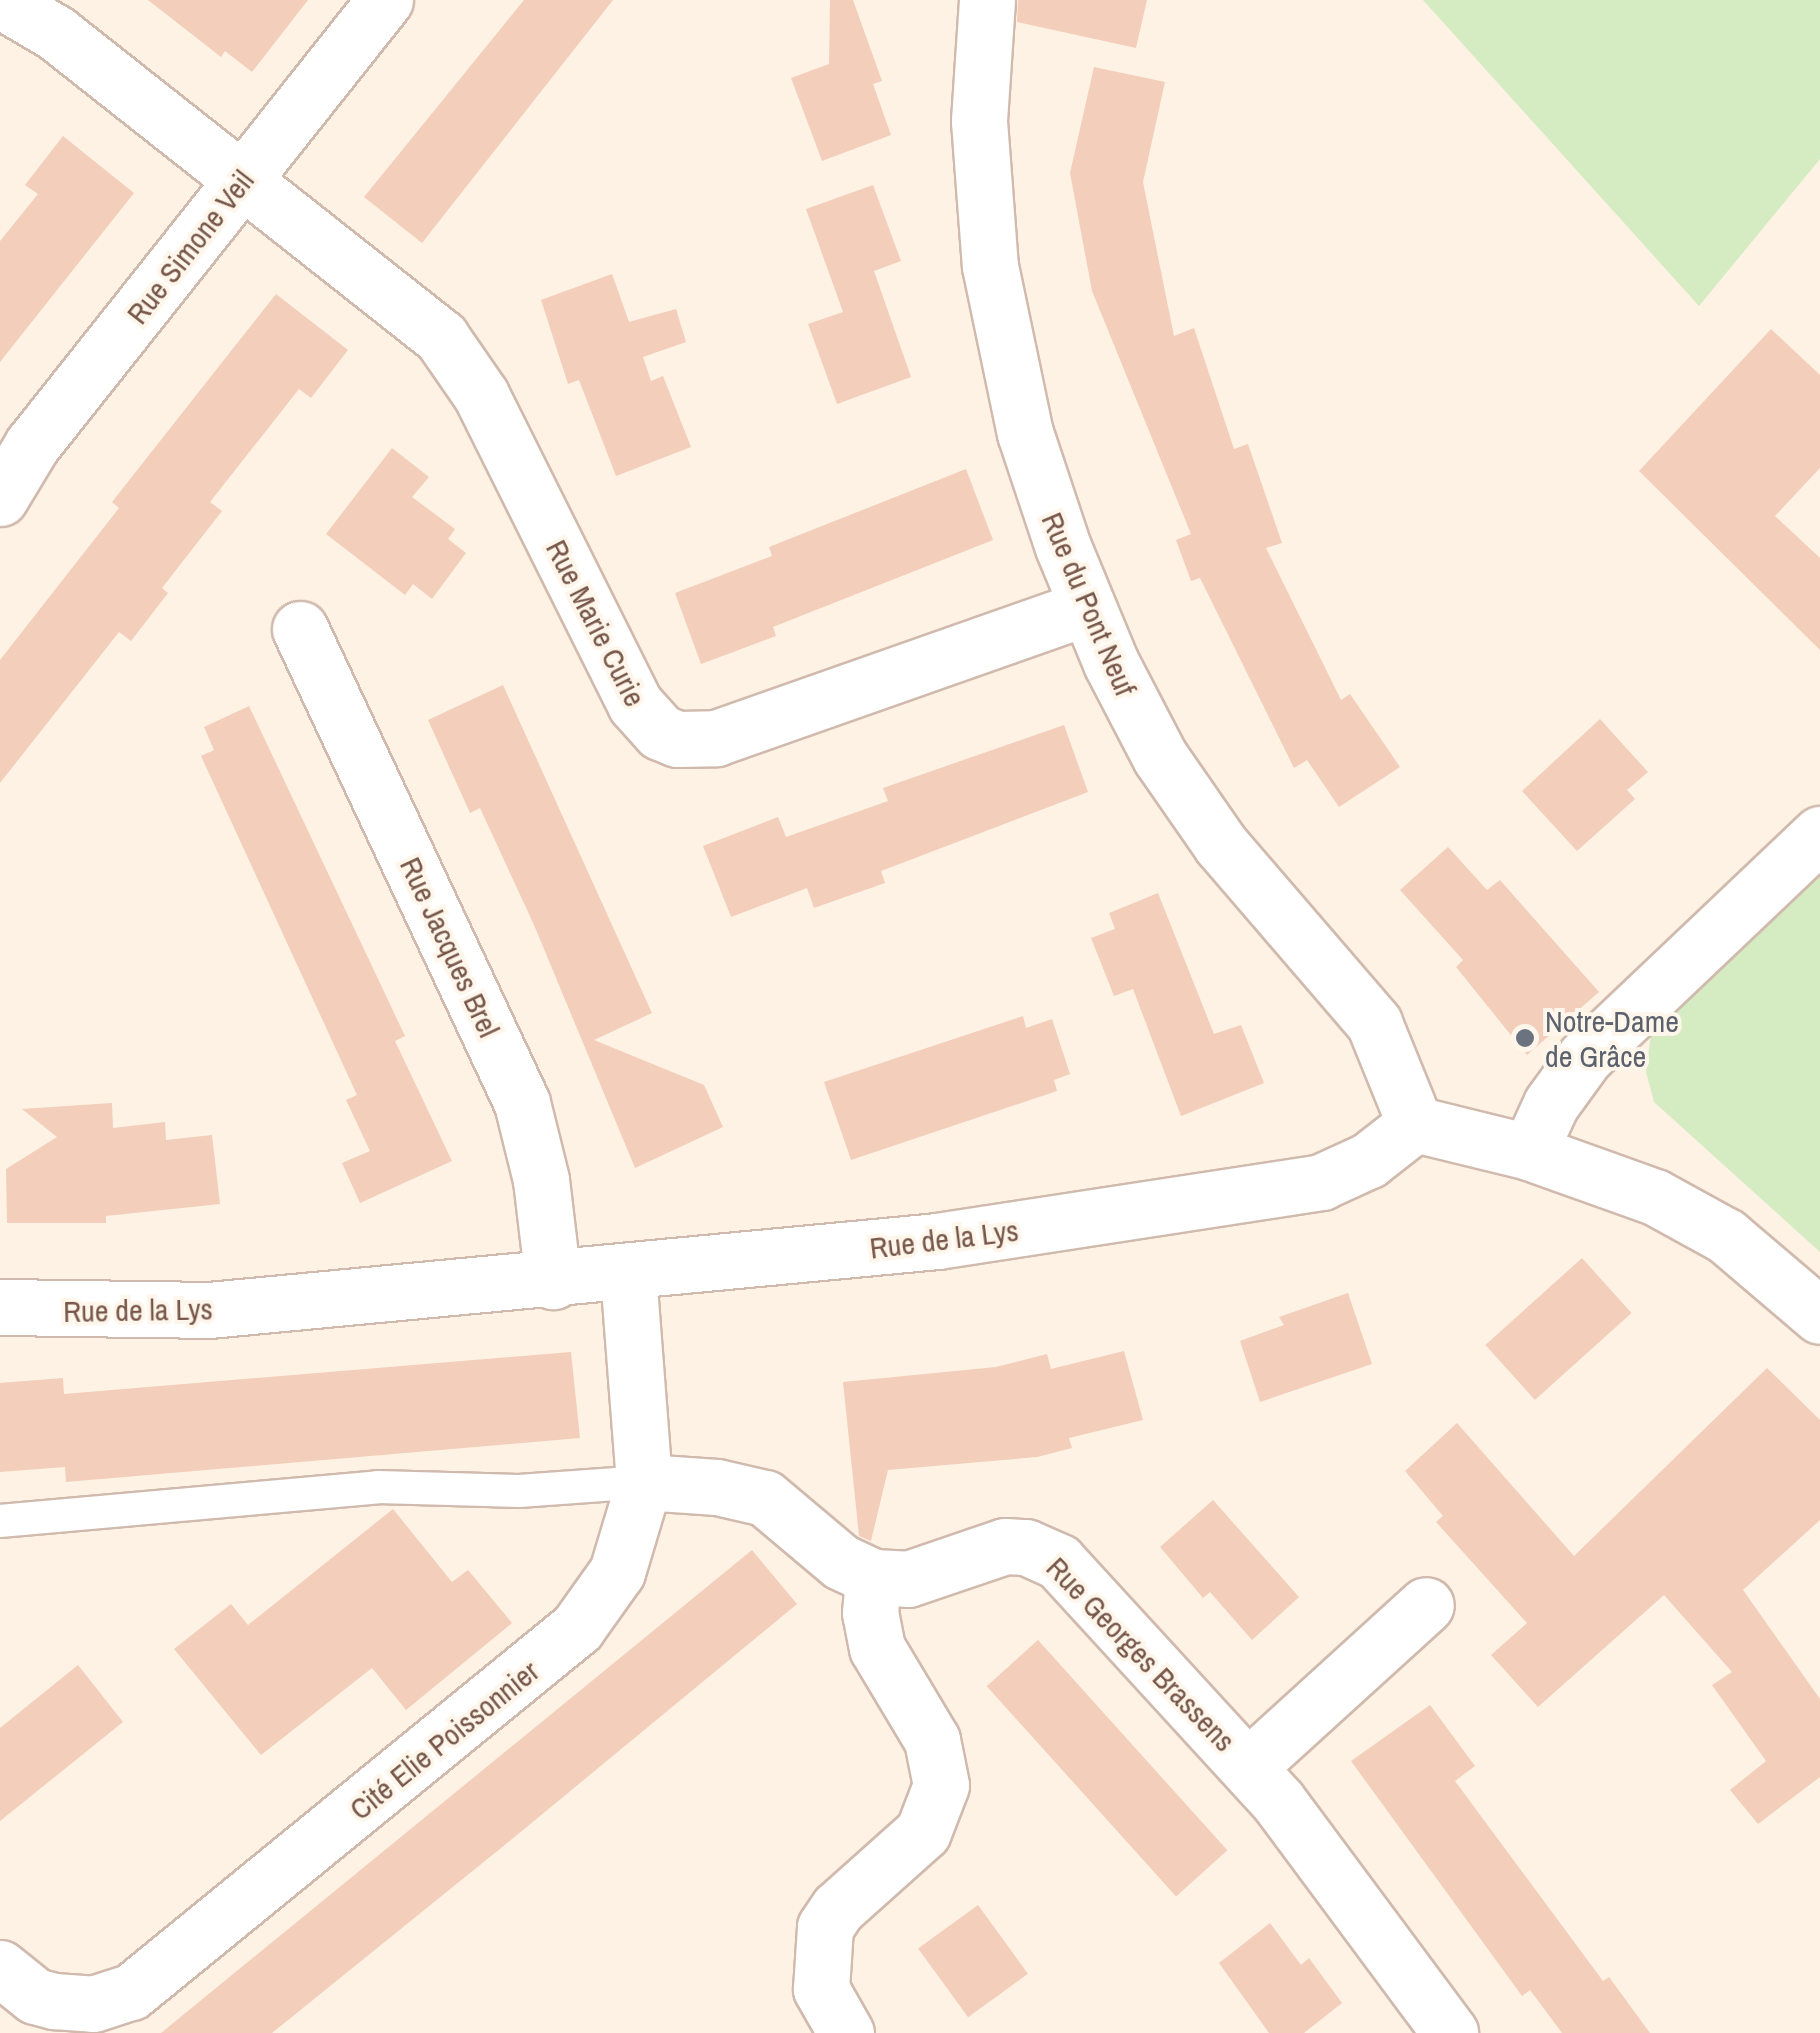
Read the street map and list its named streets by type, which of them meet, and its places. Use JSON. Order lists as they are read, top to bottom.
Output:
{
  "streets": {
    "street": [
      "Rue Simone Veil",
      "Rue du Pont Neuf",
      "Rue Marie Curie",
      "Rue Jacques Brel",
      "Rue de la Lys",
      "Rue Georges Brassens",
      "Cité Elie Poissonnier"
    ]
  },
  "crossings": [
    ["Rue Simone Veil", "Rue Marie Curie"],
    ["Rue du Pont Neuf", "Rue Marie Curie"],
    ["Rue du Pont Neuf", "Rue de la Lys"],
    ["Rue Jacques Brel", "Rue de la Lys"],
    ["Rue de la Lys", "Cité Elie Poissonnier"]
  ],
  "places": ["Notre-Dame de Grâce"]
}
